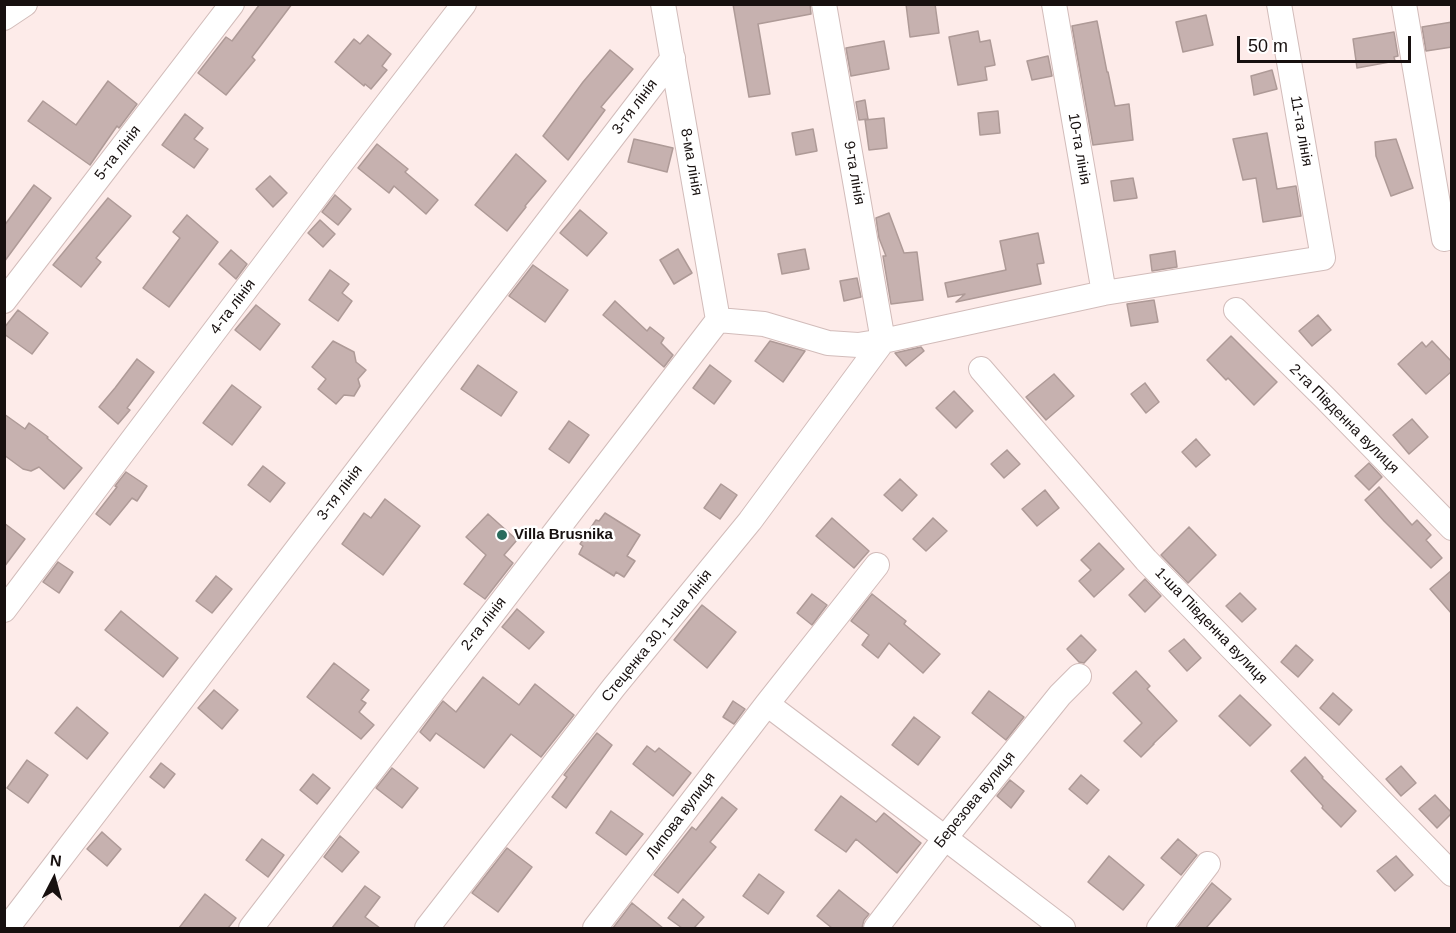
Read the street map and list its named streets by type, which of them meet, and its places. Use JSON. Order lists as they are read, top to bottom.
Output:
{
  "streets": {
    "street": [
      "3-тя лінія",
      "11-та лінія",
      "10-та лінія",
      "5-та лінія",
      "8-ма лінія",
      "9-та лінія",
      "4-та лінія",
      "2-га Південна вулиця",
      "2-га лінія",
      "1-ша Південна вулиця",
      "Стеценка 30, 1-ша лінія",
      "Березова вулиця",
      "Липова вулиця"
    ]
  },
  "crossings": [
    ["3-тя лінія", "8-ма лінія"],
    ["11-та лінія", "10-та лінія"],
    ["8-ма лінія", "2-га лінія"],
    ["9-та лінія", "Стеценка 30, 1-ша лінія"]
  ],
  "places": ["Villa Brusnika"],
  "scale_bar": "50 m",
  "north": "top"
}
